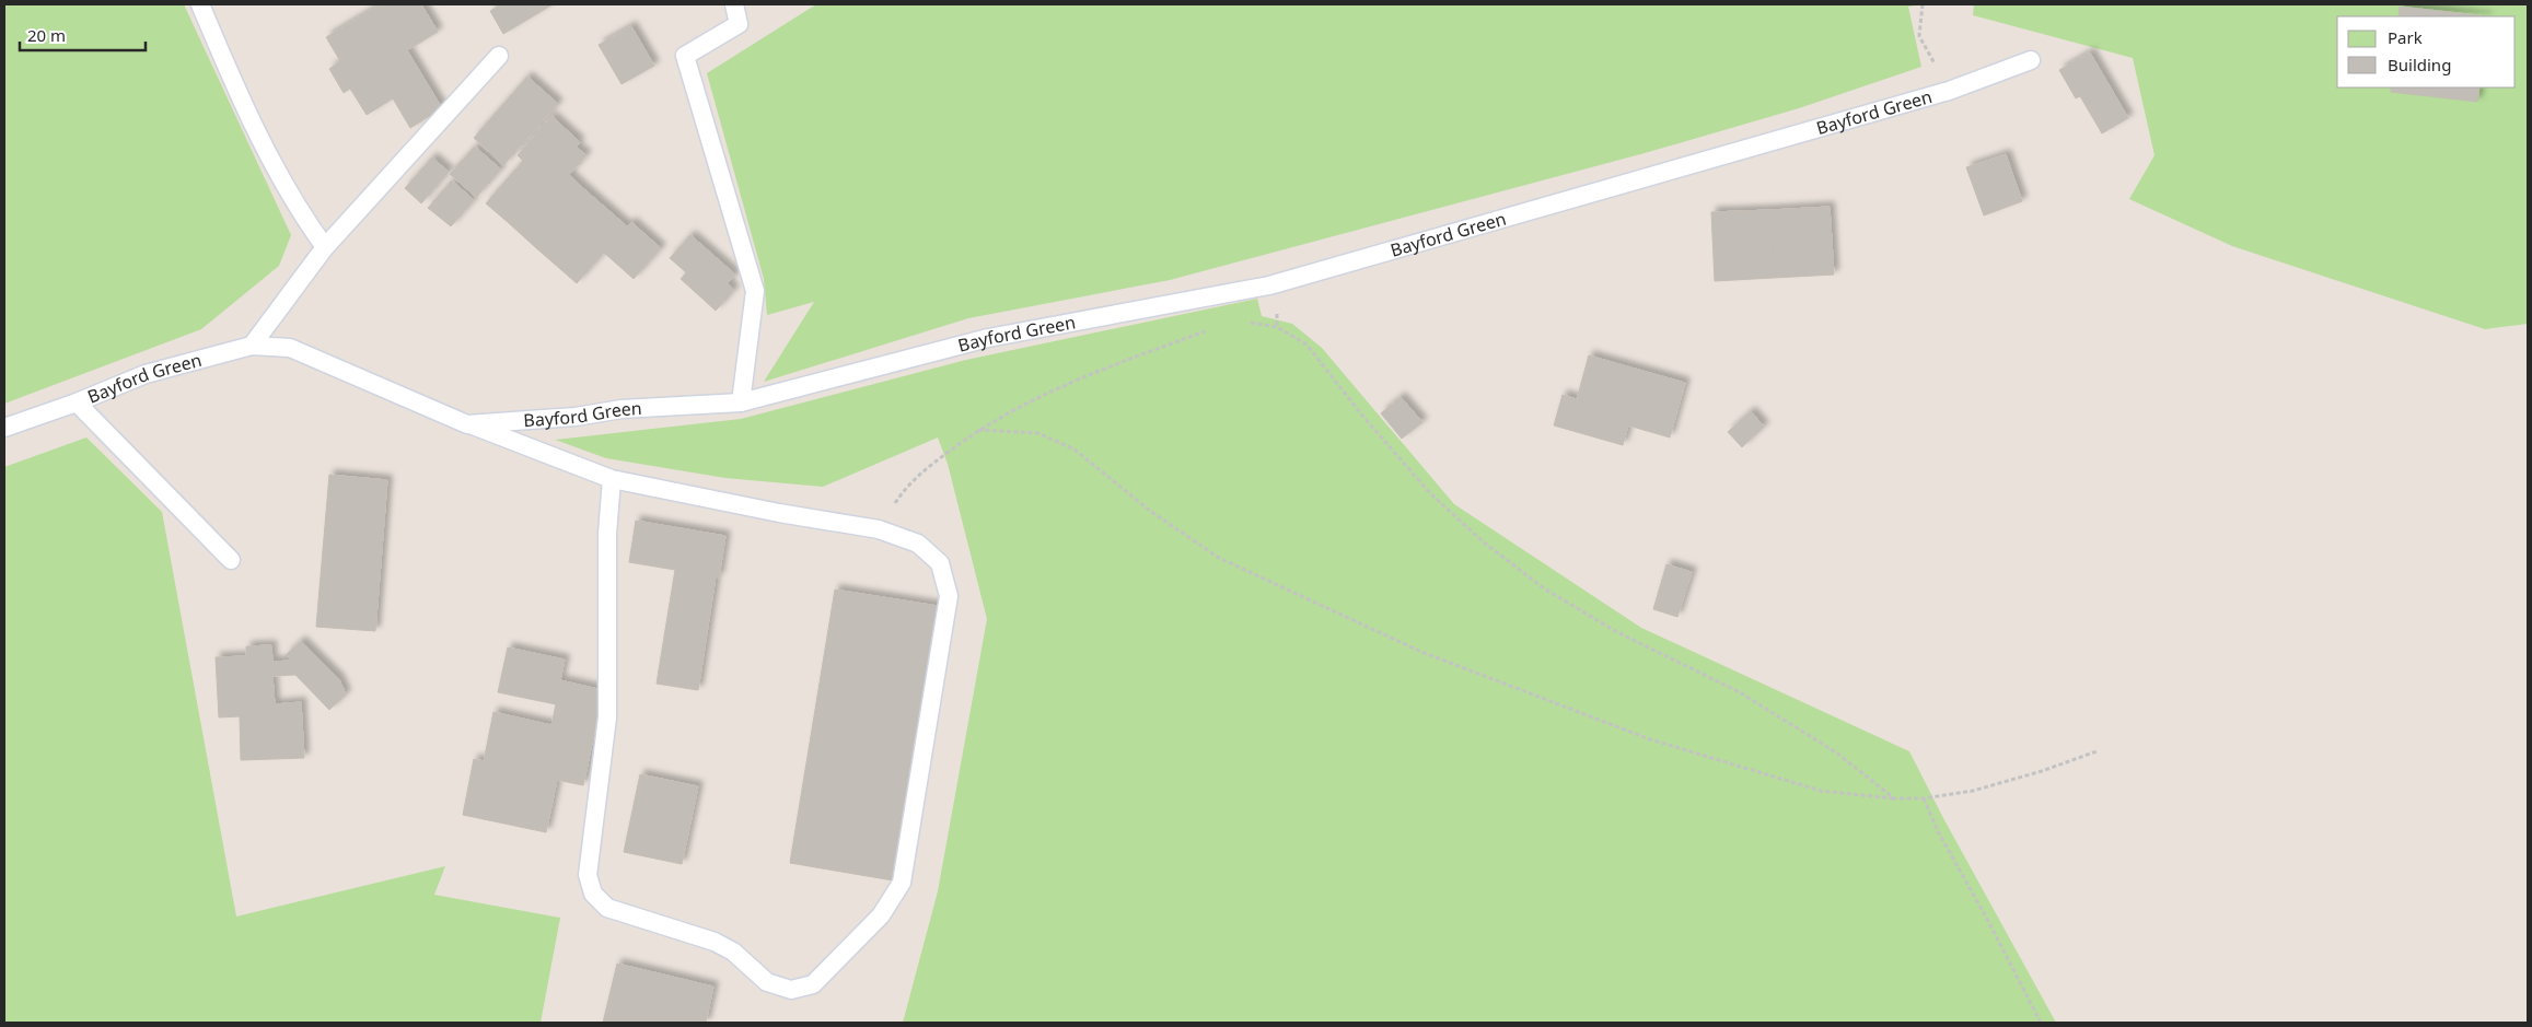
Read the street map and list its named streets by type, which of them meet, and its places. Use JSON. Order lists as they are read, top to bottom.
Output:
{
  "streets": {
    "lane": ["Bayford Green"]
  },
  "legend": ["Park", "Building"],
  "scale_bar": "20 m"
}
